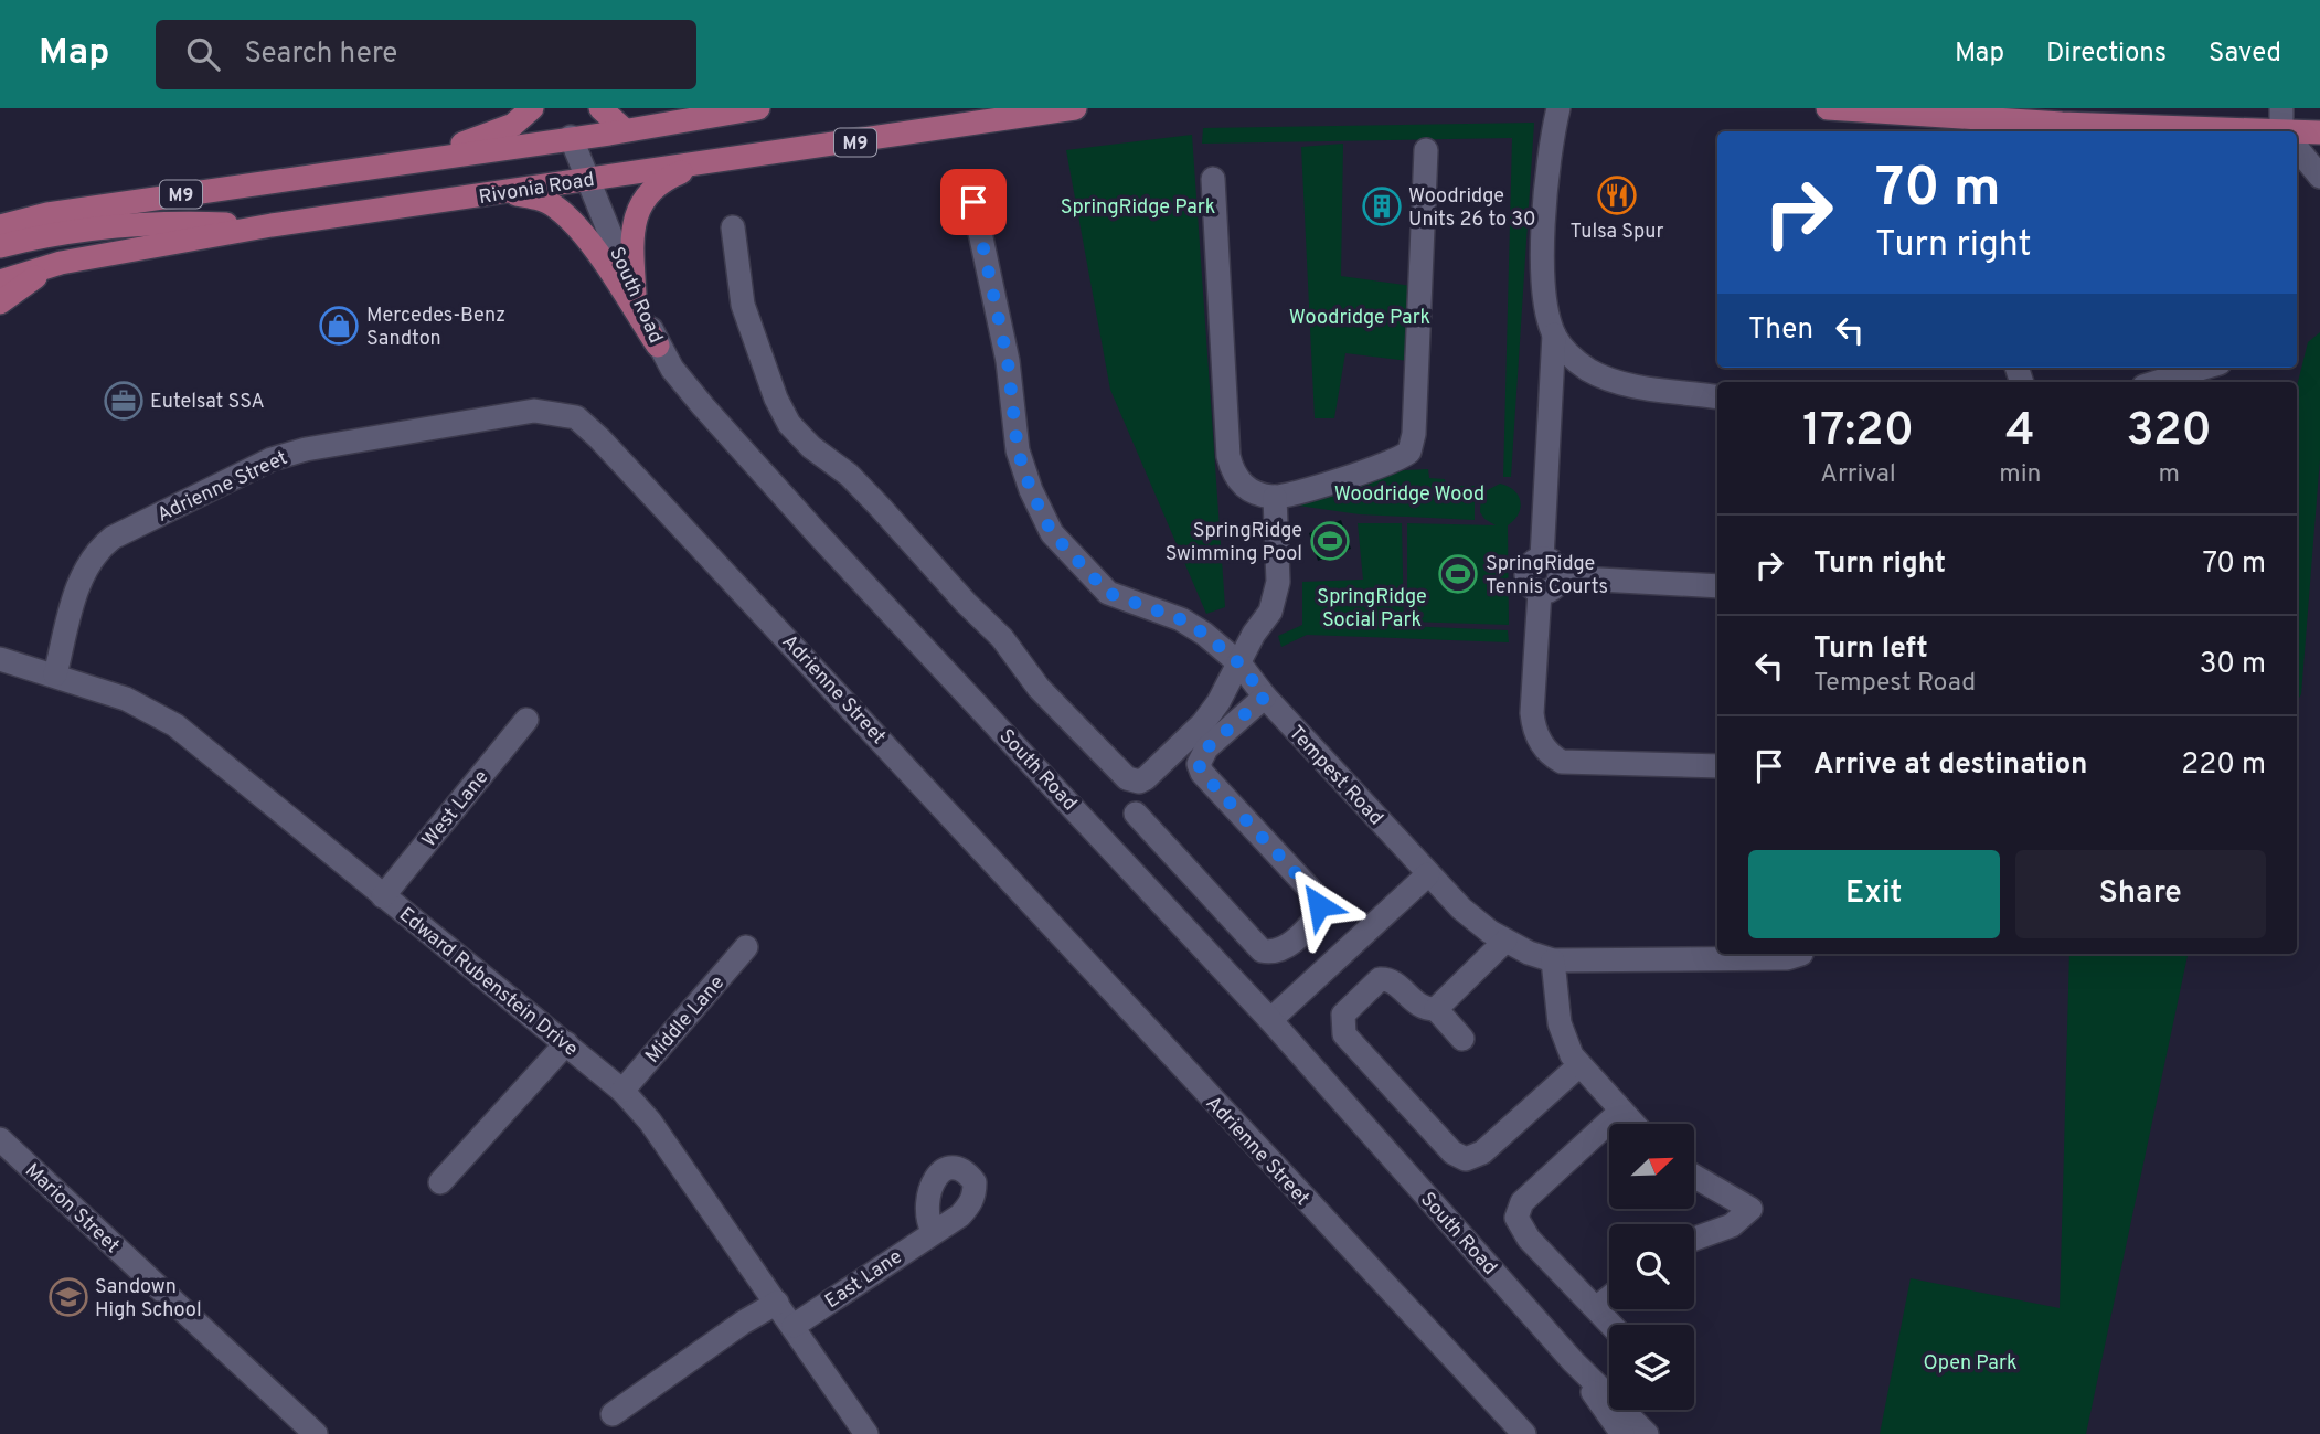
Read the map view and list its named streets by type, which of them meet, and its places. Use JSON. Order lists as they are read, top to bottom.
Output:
{
  "streets": {
    "main road": ["M9", "Rivonia Road"],
    "street": [
      "South Road",
      "Adrienne Street",
      "Tempest Road",
      "West Lane",
      "Edward Rubenstein Drive",
      "Middle Lane",
      "Marion Street",
      "East Lane"
    ]
  },
  "crossings": [
    ["M9", "South Road"],
    ["Rivonia Road", "South Road"],
    ["Adrienne Street", "Edward Rubenstein Drive"],
    ["West Lane", "Edward Rubenstein Drive"],
    ["Edward Rubenstein Drive", "Middle Lane"],
    ["Edward Rubenstein Drive", "East Lane"]
  ],
  "parks": [
    "SpringRidge Park",
    "Woodridge Park",
    "Woodridge Wood",
    "SpringRidge Social Park",
    "Open Park"
  ],
  "places": {
    "restaurant": ["Tulsa Spur"],
    "building": ["Woodridge Units 26 to 30"],
    "shop": ["Mercedes-Benz Sandton"],
    "office": ["Eutelsat SSA"],
    "sports": ["SpringRidge Swimming Pool", "SpringRidge Tennis Courts"],
    "school or university": ["Sandown High School"]
  },
  "north": "top right",
  "page": {
    "header": "Map",
    "search": "Search here",
    "nav": ["Map", "Directions", "Saved"],
    "turn": ["70 m", "Turn right"],
    "then": "Then",
    "eta": [
      "17:20",
      "Arrival",
      "4",
      "min",
      "320",
      "m"
    ],
    "list": [
      {
        "name": "Turn right",
        "value": "70 m"
      },
      {
        "name": "Turn left",
        "note": "Tempest Road",
        "value": "30 m"
      },
      {
        "name": "Arrive at destination",
        "value": "220 m"
      }
    ],
    "buttons": ["Exit", "Share"]
  }
}
